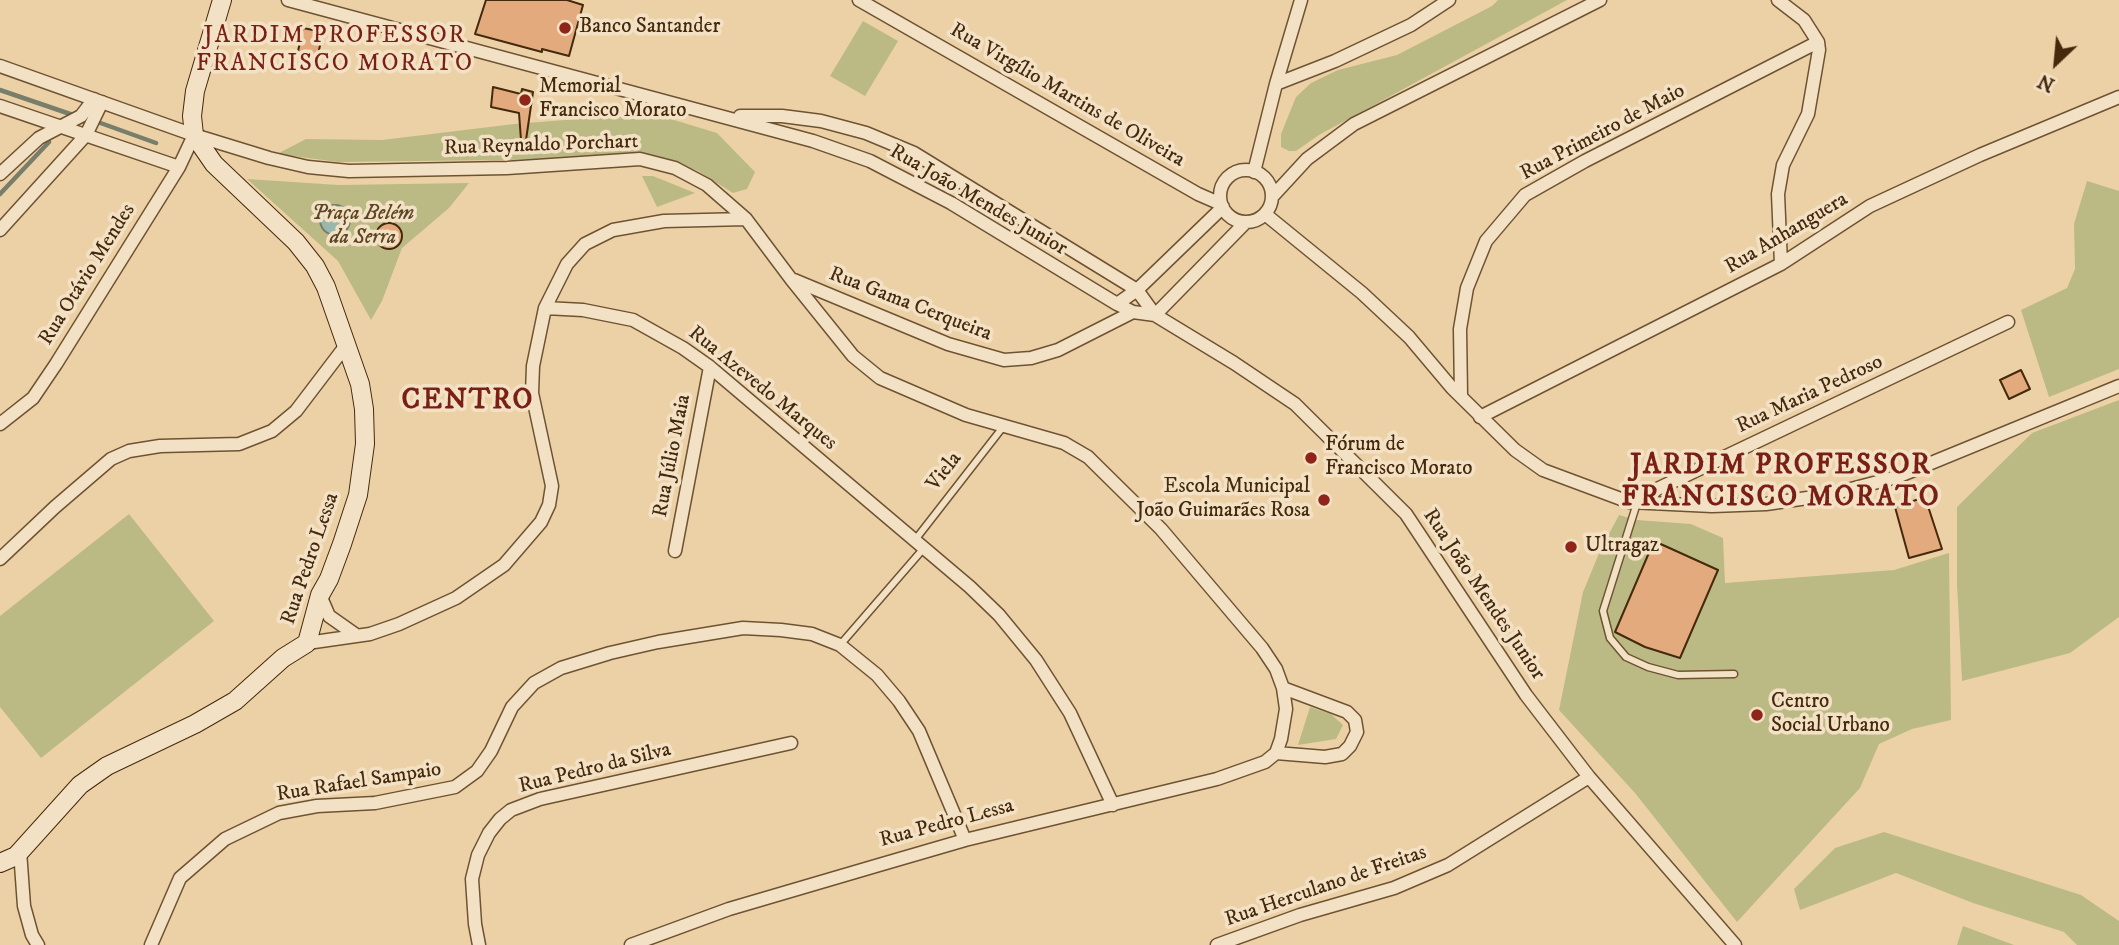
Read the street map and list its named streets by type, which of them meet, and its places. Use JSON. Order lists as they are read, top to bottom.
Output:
{
  "streets": {
    "main road": ["Rua Pedro Lessa"],
    "street": [
      "Rua Virgílio Martins de Oliveira",
      "Rua Primeiro de Maio",
      "Rua Reynaldo Porchart",
      "Rua João Mendes Junior",
      "Rua Anhanguera",
      "Rua Otávio Mendes",
      "Rua Gama Cerqueira",
      "Rua Azevedo Marques",
      "Rua Maria Pedroso",
      "Rua Júlio Maia",
      "Rua Pedro da Silva",
      "Rua Rafael Sampaio",
      "Rua Herculano de Freitas"
    ],
    "lane": ["Viela"]
  },
  "crossings": [
    ["Rua Reynaldo Porchart", "Rua Otávio Mendes"],
    ["Rua Reynaldo Porchart", "Rua Gama Cerqueira"],
    ["Rua Reynaldo Porchart", "Viela"],
    ["Rua Reynaldo Porchart", "Rua Pedro Lessa"],
    ["Rua João Mendes Junior", "Rua Gama Cerqueira"],
    ["Rua João Mendes Junior", "Rua Herculano de Freitas"],
    ["Rua Otávio Mendes", "Rua Pedro Lessa"],
    ["Rua Azevedo Marques", "Rua Júlio Maia"],
    ["Rua Azevedo Marques", "Viela"],
    ["Rua Azevedo Marques", "Rua Pedro Lessa"],
    ["Viela", "Rua Rafael Sampaio"],
    ["Rua Pedro Lessa", "Rua Rafael Sampaio"]
  ],
  "districts": ["JARDIM PROFESSOR FRANCISCO MORATO", "CENTRO", "JARDIM PROFESSOR FRANCISCO MORATO"],
  "parks": ["Praça Belém da Serra"],
  "places": [
    "Banco Santander",
    "Memorial Francisco Morato",
    "Fórum de Francisco Morato",
    "Escola Municipal João Guimarães Rosa",
    "Ultragaz",
    "Centro Social Urbano"
  ],
  "north": "bottom left"
}
